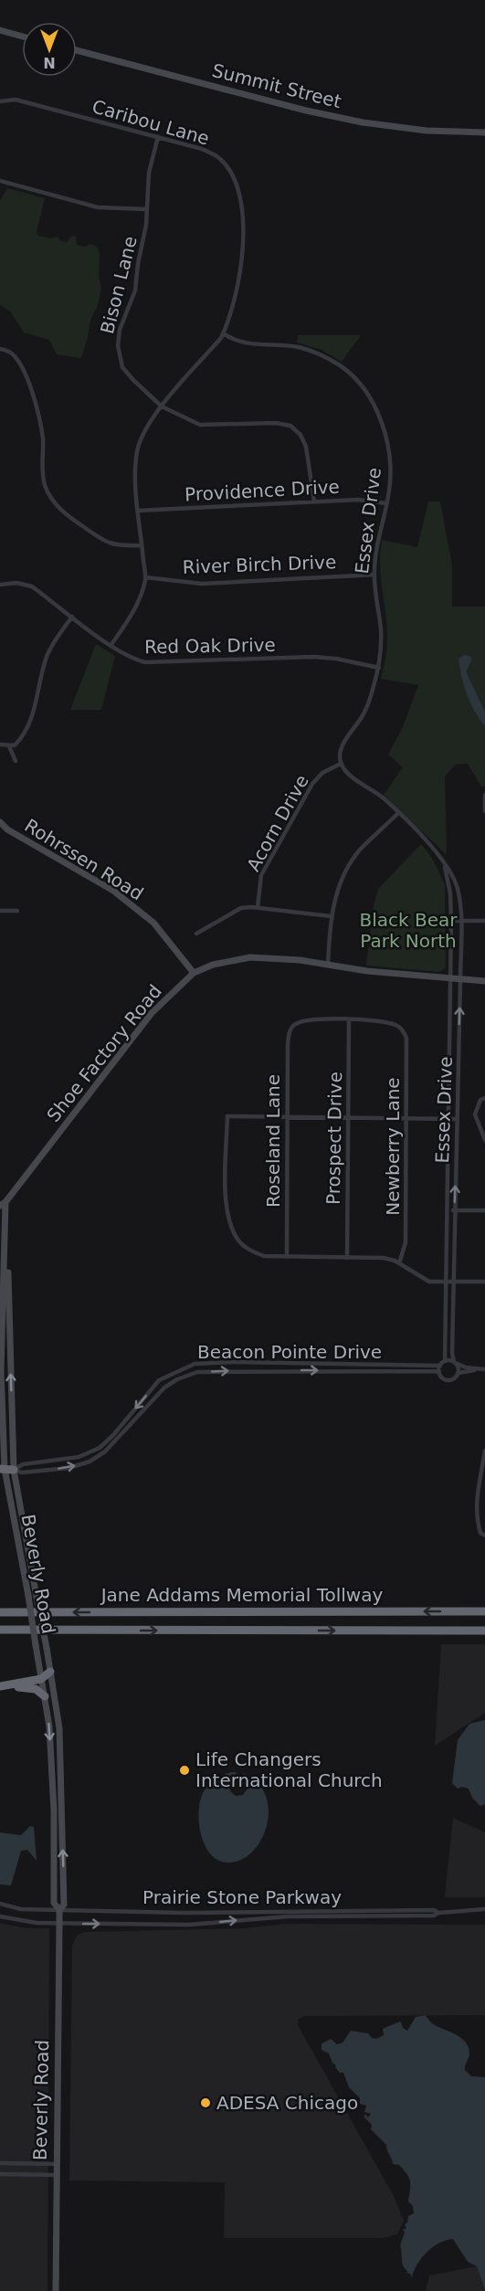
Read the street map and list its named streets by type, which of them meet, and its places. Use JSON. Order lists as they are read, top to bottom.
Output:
{
  "streets": {
    "highway": ["Jane Addams Memorial Tollway"],
    "street": [
      "Summit Street",
      "Caribou Lane",
      "Bison Lane",
      "Providence Drive",
      "Essex Drive",
      "River Birch Drive",
      "Red Oak Drive",
      "Acorn Drive",
      "Rohrssen Road",
      "Shoe Factory Road",
      "Prospect Drive",
      "Roseland Lane",
      "Newberry Lane",
      "Beacon Pointe Drive",
      "Beverly Road",
      "Prairie Stone Parkway"
    ]
  },
  "crossings": [
    ["Caribou Lane", "Bison Lane"],
    ["Caribou Lane", "Providence Drive"],
    ["Caribou Lane", "Essex Drive"],
    ["Caribou Lane", "River Birch Drive"],
    ["Caribou Lane", "Red Oak Drive"],
    ["Bison Lane", "Providence Drive"],
    ["Providence Drive", "Essex Drive"],
    ["Essex Drive", "River Birch Drive"],
    ["Essex Drive", "Red Oak Drive"],
    ["Essex Drive", "Acorn Drive"],
    ["Essex Drive", "Shoe Factory Road"],
    ["Essex Drive", "Beacon Pointe Drive"],
    ["Rohrssen Road", "Shoe Factory Road"],
    ["Shoe Factory Road", "Beverly Road"],
    ["Prospect Drive", "Roseland Lane"],
    ["Prospect Drive", "Newberry Lane"],
    ["Roseland Lane", "Newberry Lane"],
    ["Beacon Pointe Drive", "Beverly Road"],
    ["Beverly Road", "Prairie Stone Parkway"]
  ],
  "parks": ["Black Bear Park North"],
  "places": ["Life Changers International Church", "ADESA Chicago"],
  "north": "bottom"
}
